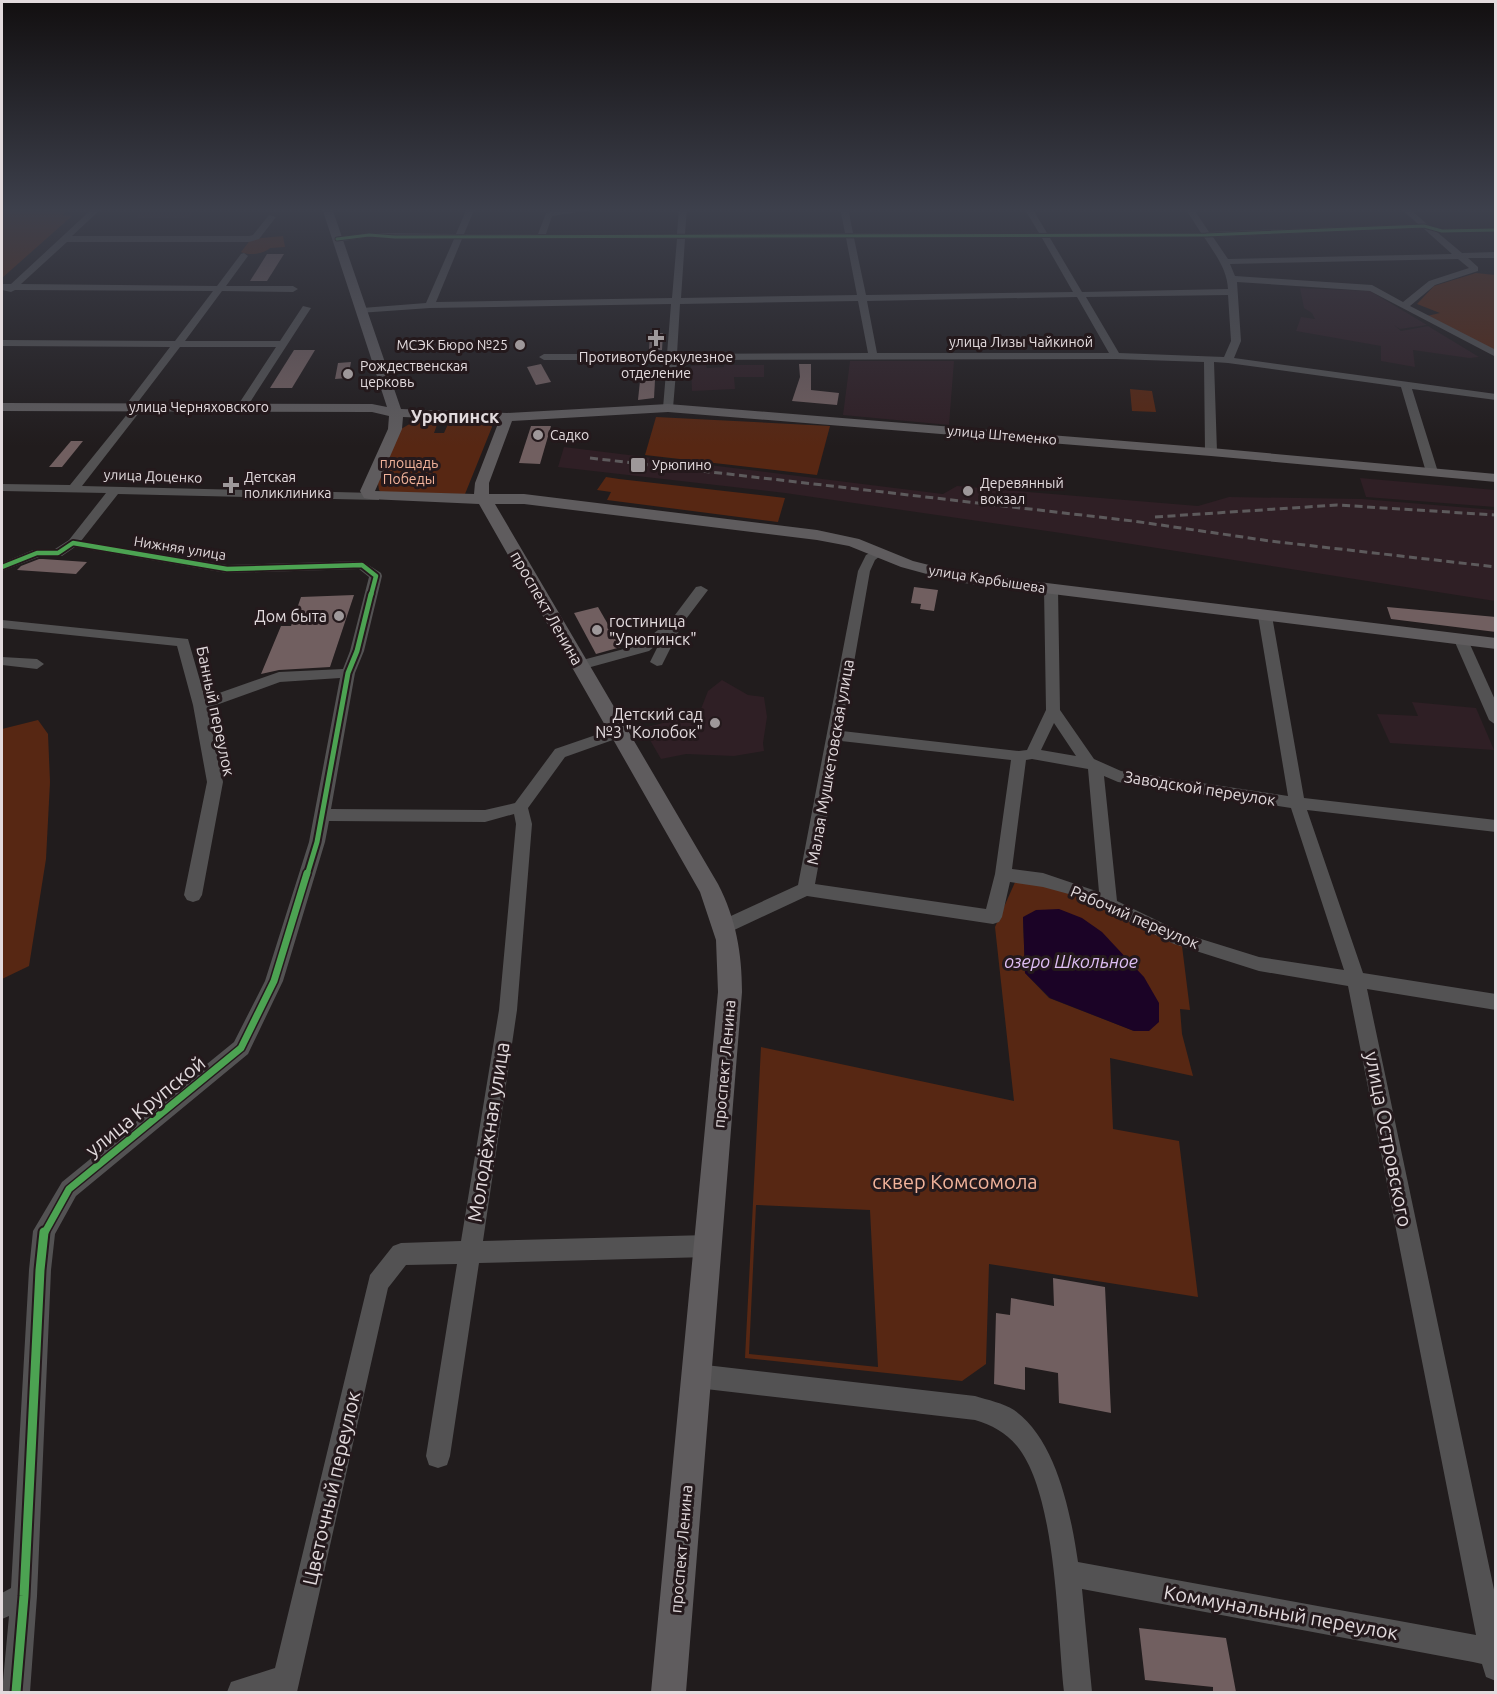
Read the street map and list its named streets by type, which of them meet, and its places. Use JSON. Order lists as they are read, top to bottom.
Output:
{
  "streets": {
    "main road": [
      "улица Черняховского",
      "улица Штеменко",
      "улица Карбышева",
      "проспект Ленина"
    ],
    "street": [
      "улица Лизы Чайкиной",
      "улица Доценко",
      "Нижняя улица",
      "Банный переулок",
      "Малая Мушкетовская улица",
      "Заводской переулок",
      "Рабочий переулок",
      "улица Крупской",
      "Молодёжная улица",
      "улица Островского",
      "Цветочный переулок",
      "Коммунальный переулок"
    ]
  },
  "crossings": [
    ["Нижняя улица", "улица Крупской"],
    ["улица Карбышева", "проспект Ленина"],
    ["улица Карбышева", "Малая Мушкетовская улица"],
    ["улица Карбышева", "улица Островского"],
    ["Малая Мушкетовская улица", "Заводской переулок"],
    ["Заводской переулок", "улица Островского"],
    ["Рабочий переулок", "улица Островского"],
    ["Молодёжная улица", "Цветочный переулок"],
    ["улица Островского", "Коммунальный переулок"]
  ],
  "districts": ["Урюпинск"],
  "water": ["озеро Школьное"],
  "parks": ["площадь Победы", "сквер Комсомола"],
  "places": {
    "health": ["Противотуберкулезное отделение", "Детская поликлиника"],
    "other": [
      "МСЭК Бюро №25",
      "Рождественская церковь",
      "Садко",
      "Деревянный вокзал",
      "Дом быта",
      "гостиница \"Урюпинск\"",
      "Детский сад №3 \"Колобок\""
    ],
    "transit": ["Урюпино"]
  }
}
